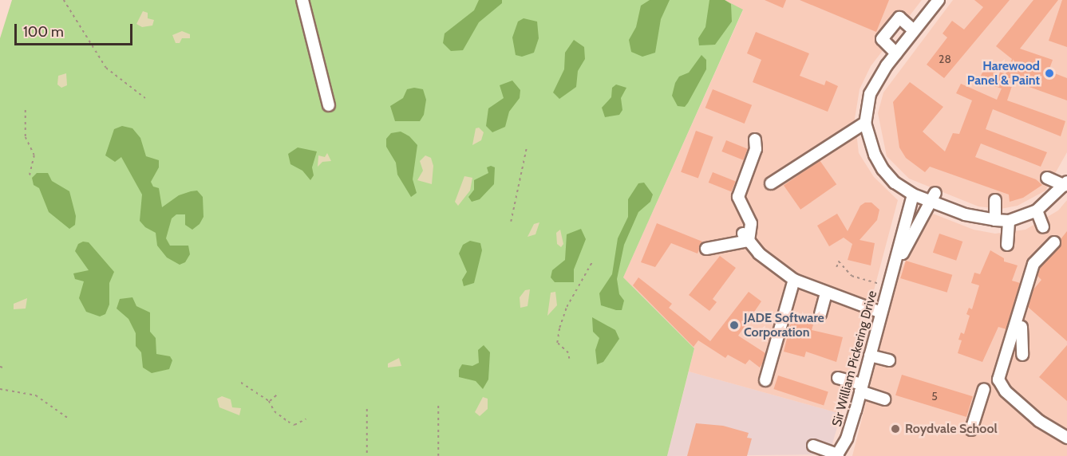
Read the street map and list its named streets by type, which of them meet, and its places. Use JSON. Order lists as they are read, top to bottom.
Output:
{
  "streets": {
    "street": ["Sir William Pickering Drive"]
  },
  "places": ["Harewood Panel & Paint", "JADE Software Corporation", "Roydvale School"],
  "house_numbers": ["28", "5"],
  "scale_bar": "100 m"
}
